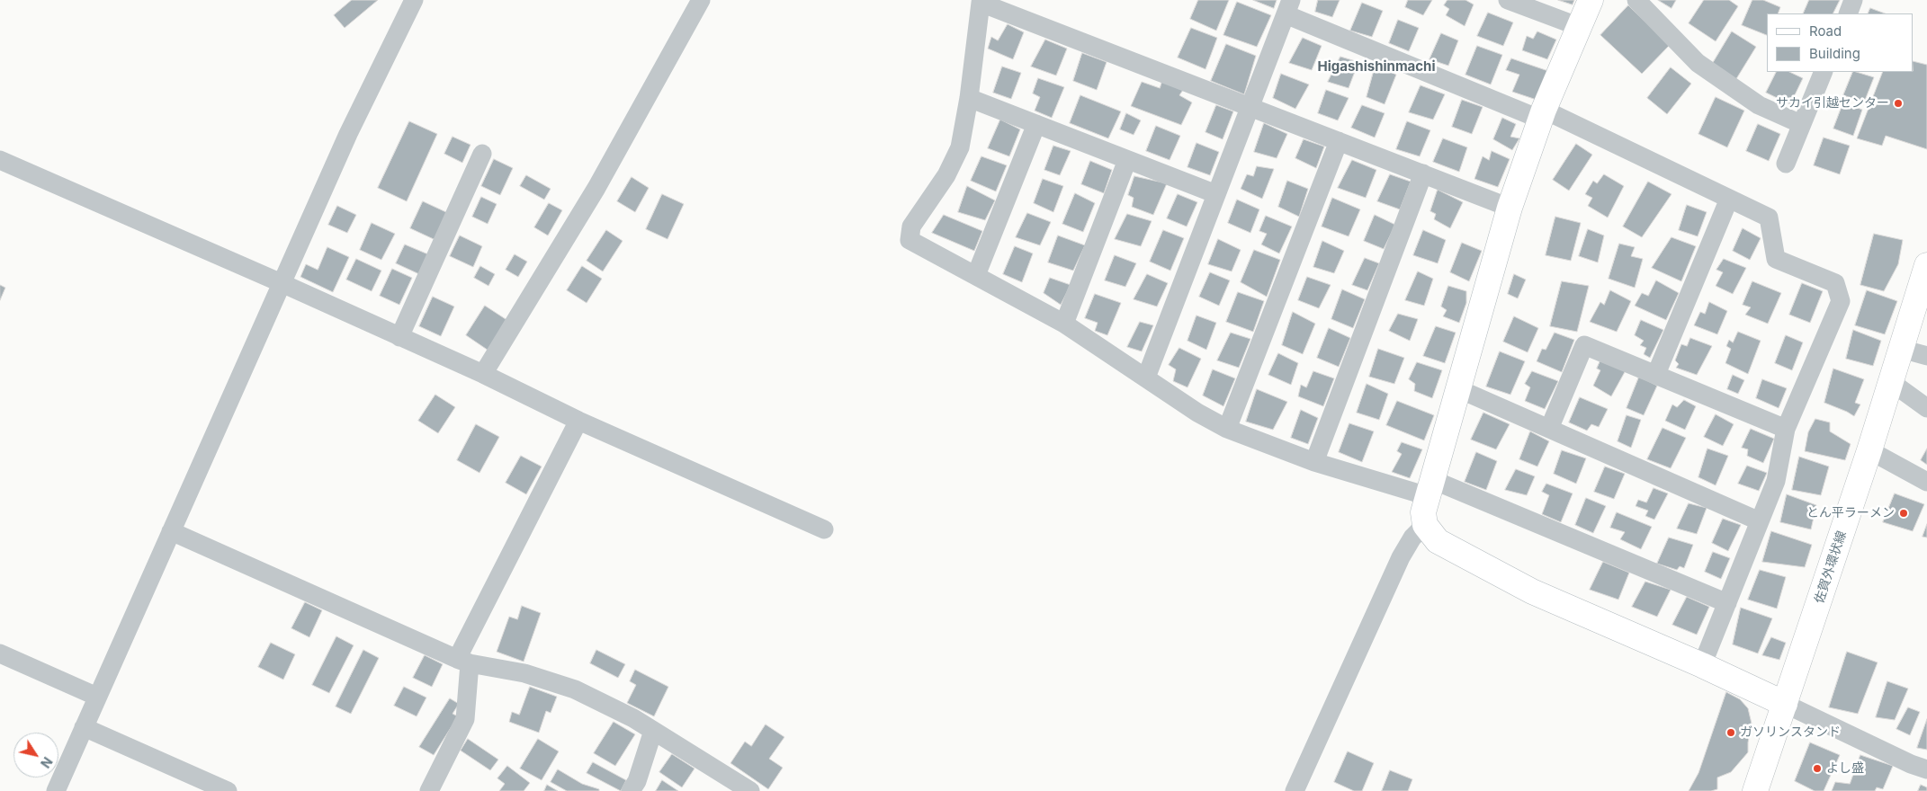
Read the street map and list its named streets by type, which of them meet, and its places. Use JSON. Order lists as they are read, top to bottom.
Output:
{
  "streets": {
    "street": ["佐賀外環状線"]
  },
  "districts": ["Higashishinmachi"],
  "places": [
    "サカイ引越センター",
    "とん平ラーメン",
    "ガソリンスタンド",
    "よし盛"
  ],
  "legend": ["Road", "Building"],
  "north": "bottom right"
}
